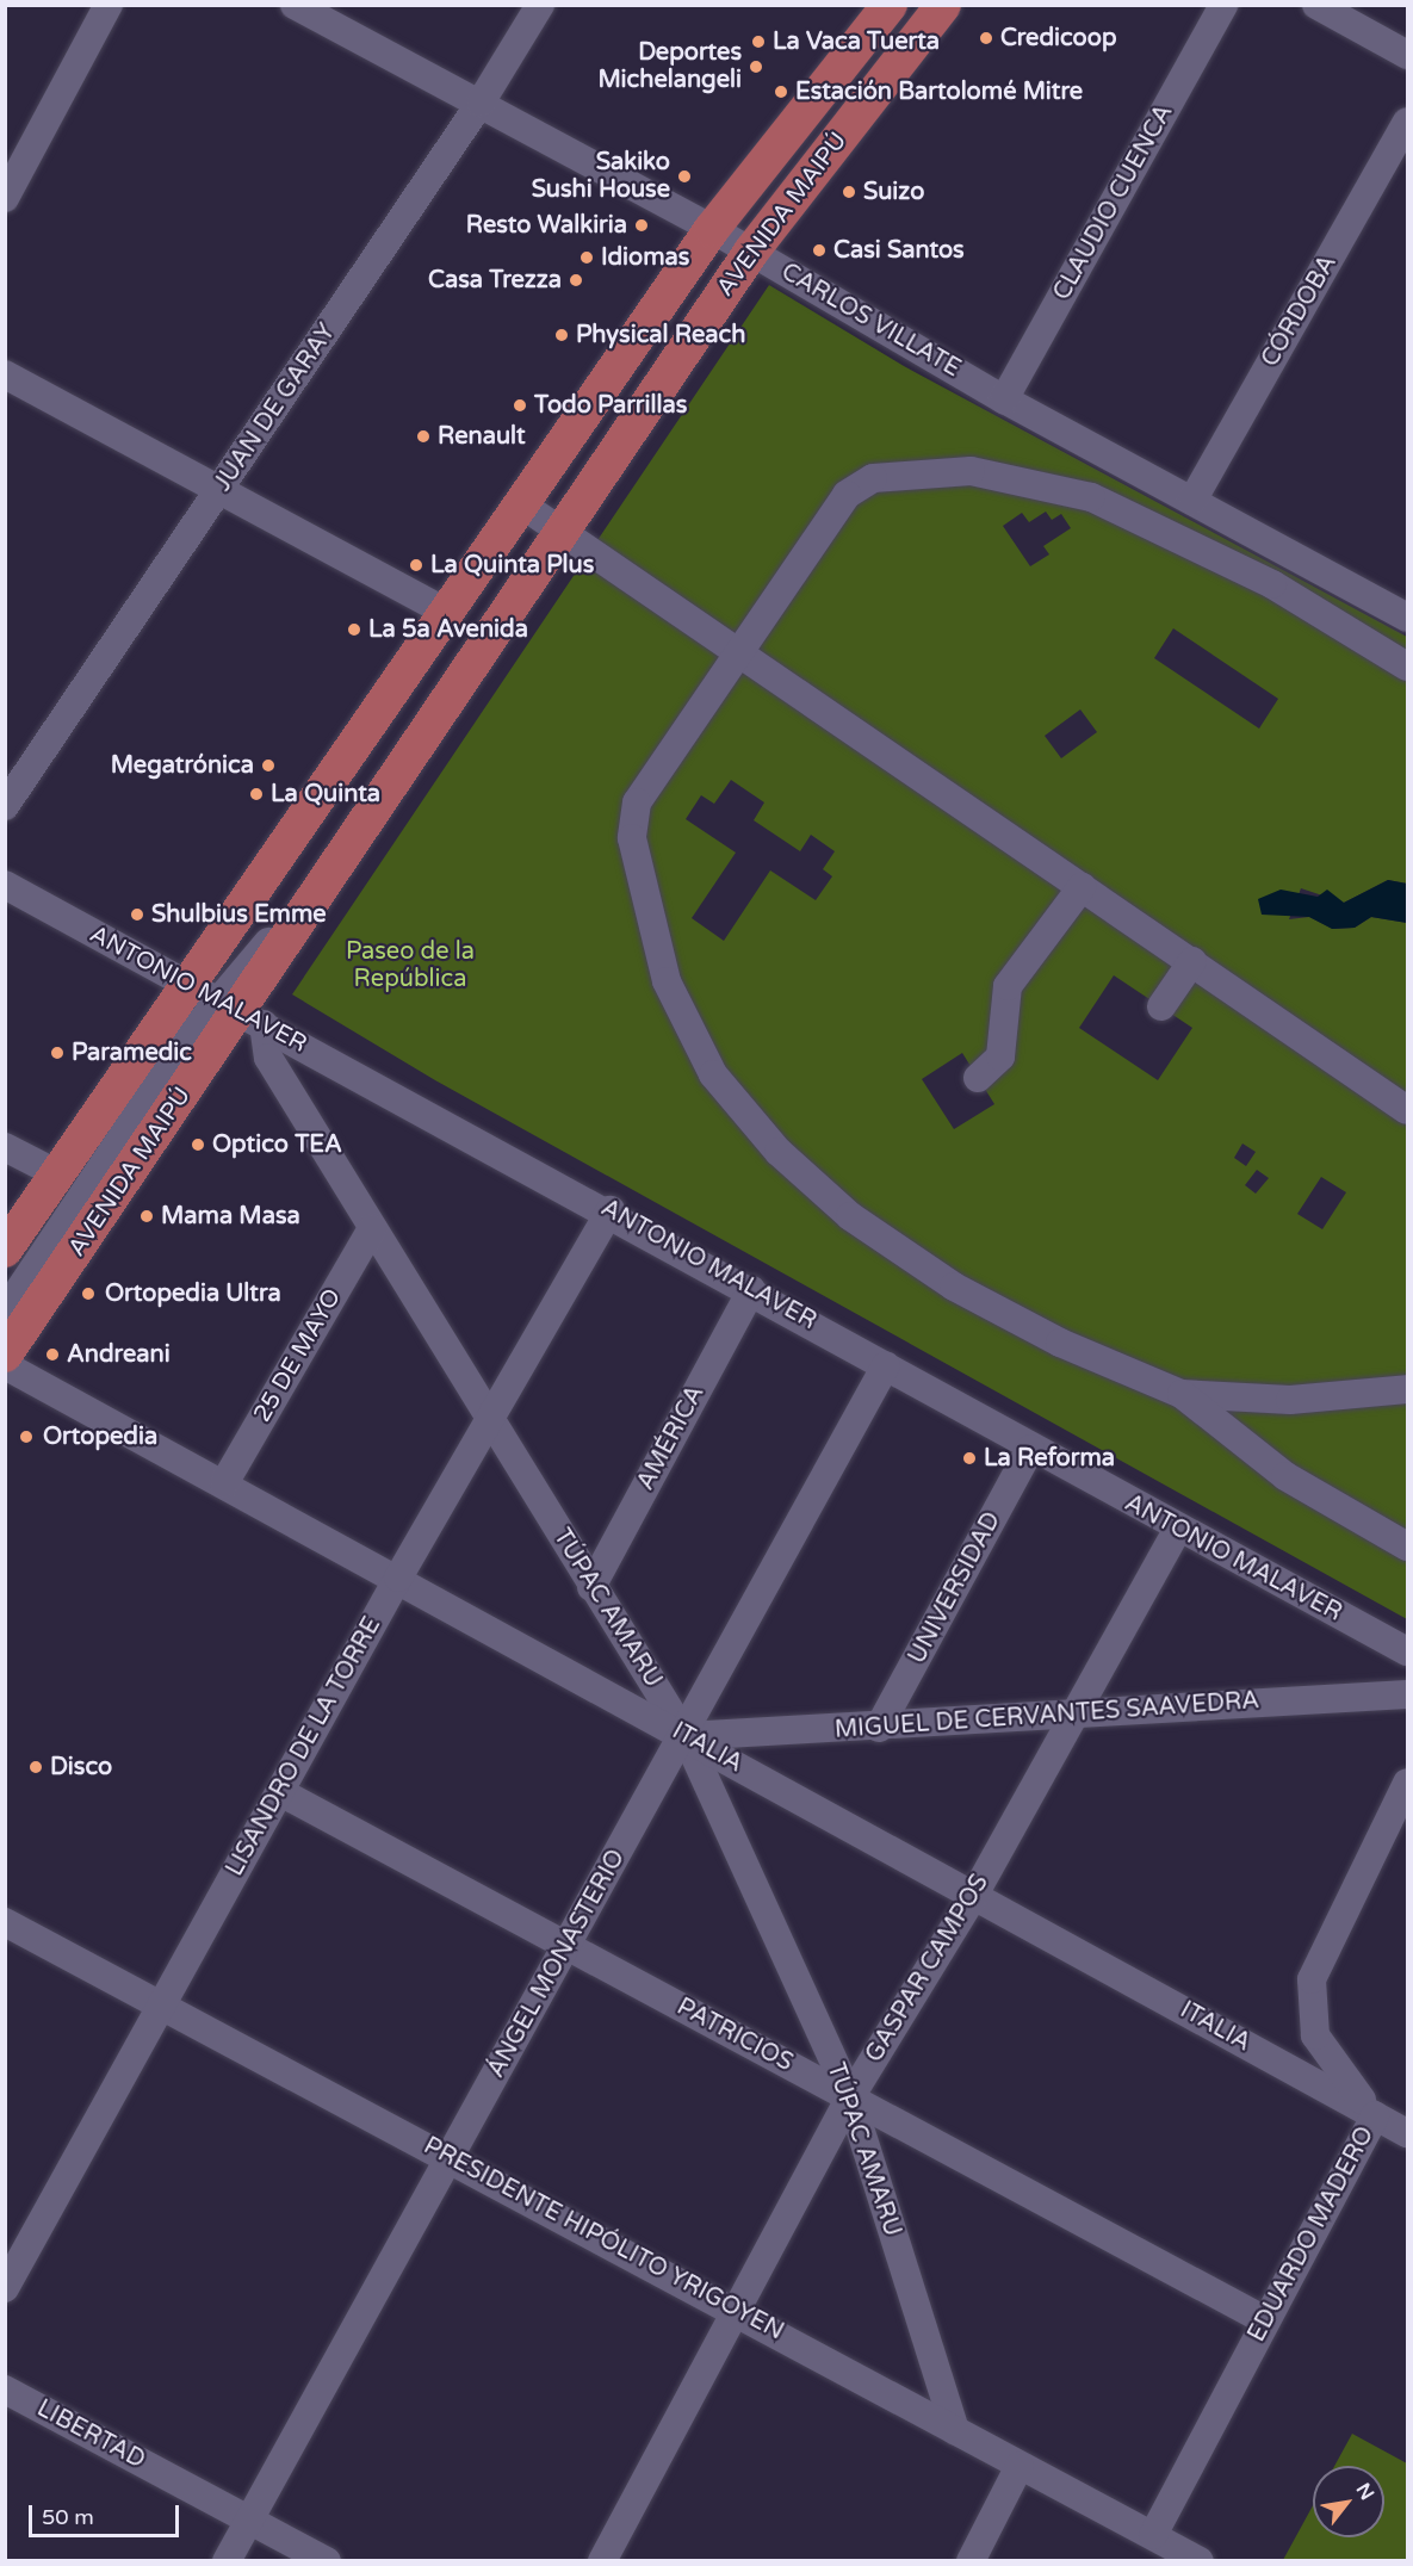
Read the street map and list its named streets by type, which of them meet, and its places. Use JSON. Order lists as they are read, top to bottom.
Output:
{
  "streets": {
    "main road": ["AVENIDA MAIPÚ"],
    "street": [
      "CLAUDIO CUENCA",
      "CÓRDOBA",
      "CARLOS VILLATE",
      "JUAN DE GARAY",
      "ANTONIO MALAVER",
      "25 DE MAYO",
      "AMÉRICA",
      "UNIVERSIDAD",
      "TÚPAC AMARU",
      "MIGUEL DE CERVANTES SAAVEDRA",
      "LISANDRO DE LA TORRE",
      "ITALIA",
      "ÁNGEL MONASTERIO",
      "GASPAR CAMPOS",
      "PATRICIOS",
      "EDUARDO MADERO",
      "PRESIDENTE HIPÓLITO YRIGOYEN",
      "LIBERTAD"
    ]
  },
  "crossings": [
    ["CLAUDIO CUENCA", "CARLOS VILLATE"],
    ["AVENIDA MAIPÚ", "CARLOS VILLATE"],
    ["AVENIDA MAIPÚ", "ANTONIO MALAVER"],
    ["AVENIDA MAIPÚ", "TÚPAC AMARU"],
    ["CÓRDOBA", "CARLOS VILLATE"],
    ["CARLOS VILLATE", "JUAN DE GARAY"],
    ["ANTONIO MALAVER", "AMÉRICA"],
    ["ANTONIO MALAVER", "UNIVERSIDAD"],
    ["ANTONIO MALAVER", "TÚPAC AMARU"],
    ["ANTONIO MALAVER", "LISANDRO DE LA TORRE"],
    ["ANTONIO MALAVER", "ÁNGEL MONASTERIO"],
    ["ANTONIO MALAVER", "GASPAR CAMPOS"],
    ["25 DE MAYO", "TÚPAC AMARU"],
    ["25 DE MAYO", "ITALIA"],
    ["AMÉRICA", "TÚPAC AMARU"],
    ["UNIVERSIDAD", "MIGUEL DE CERVANTES SAAVEDRA"],
    ["TÚPAC AMARU", "MIGUEL DE CERVANTES SAAVEDRA"],
    ["TÚPAC AMARU", "LISANDRO DE LA TORRE"],
    ["TÚPAC AMARU", "ITALIA"],
    ["TÚPAC AMARU", "ÁNGEL MONASTERIO"],
    ["TÚPAC AMARU", "GASPAR CAMPOS"],
    ["TÚPAC AMARU", "PATRICIOS"],
    ["TÚPAC AMARU", "PRESIDENTE HIPÓLITO YRIGOYEN"],
    ["MIGUEL DE CERVANTES SAAVEDRA", "ITALIA"],
    ["MIGUEL DE CERVANTES SAAVEDRA", "ÁNGEL MONASTERIO"],
    ["MIGUEL DE CERVANTES SAAVEDRA", "GASPAR CAMPOS"],
    ["LISANDRO DE LA TORRE", "ITALIA"],
    ["LISANDRO DE LA TORRE", "PATRICIOS"],
    ["LISANDRO DE LA TORRE", "PRESIDENTE HIPÓLITO YRIGOYEN"],
    ["ITALIA", "ÁNGEL MONASTERIO"],
    ["ITALIA", "GASPAR CAMPOS"],
    ["ITALIA", "EDUARDO MADERO"],
    ["ÁNGEL MONASTERIO", "PATRICIOS"],
    ["ÁNGEL MONASTERIO", "PRESIDENTE HIPÓLITO YRIGOYEN"],
    ["ÁNGEL MONASTERIO", "LIBERTAD"],
    ["GASPAR CAMPOS", "PATRICIOS"],
    ["GASPAR CAMPOS", "PRESIDENTE HIPÓLITO YRIGOYEN"],
    ["PATRICIOS", "EDUARDO MADERO"],
    ["EDUARDO MADERO", "PRESIDENTE HIPÓLITO YRIGOYEN"]
  ],
  "parks": ["Paseo de la República"],
  "places": [
    "Credicoop",
    "La Vaca Tuerta",
    "Deportes Michelangeli",
    "Estación Bartolomé Mitre",
    "Sakiko Sushi House",
    "Suizo",
    "Resto Walkiria",
    "Casi Santos",
    "Idiomas",
    "Casa Trezza",
    "Physical Reach",
    "Todo Parrillas",
    "Renault",
    "La Quinta Plus",
    "La 5a Avenida",
    "Megatrónica",
    "La Quinta",
    "Shulbius Emme",
    "Paramedic",
    "Optico TEA",
    "Mama Masa",
    "Ortopedia Ultra",
    "Andreani",
    "Ortopedia",
    "La Reforma",
    "Disco"
  ],
  "scale_bar": "50 m",
  "north": "top right"
}
